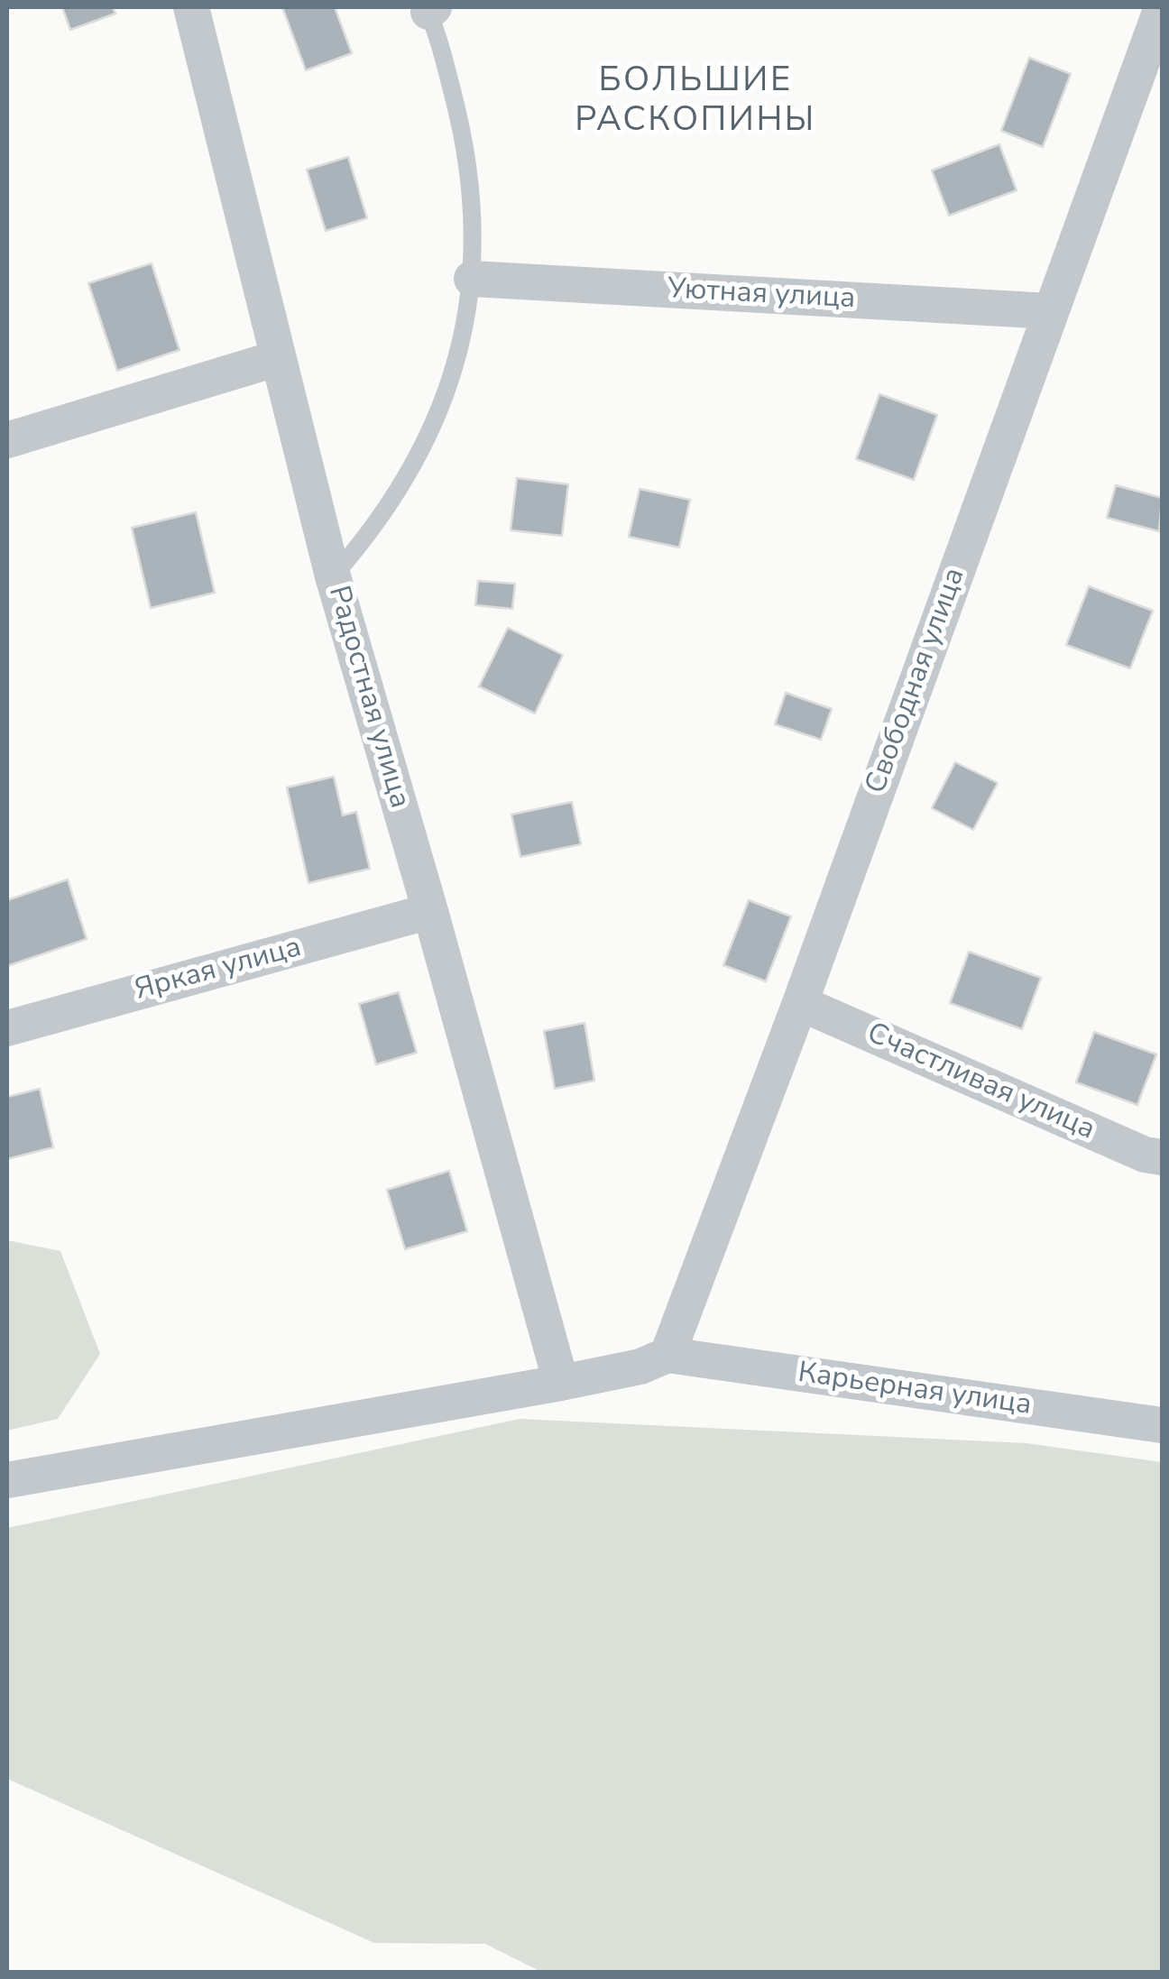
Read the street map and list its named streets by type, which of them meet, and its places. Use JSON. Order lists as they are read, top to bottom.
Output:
{
  "streets": {
    "street": [
      "Уютная улица",
      "Свободная улица",
      "Радостная улица",
      "Яркая улица",
      "Счастливая улица",
      "Карьерная улица"
    ]
  },
  "crossings": [
    ["Уютная улица", "Свободная улица"],
    ["Свободная улица", "Счастливая улица"],
    ["Свободная улица", "Карьерная улица"],
    ["Радостная улица", "Яркая улица"]
  ],
  "districts": ["БОЛЬШИЕ РАСКОПИНЫ"]
}
